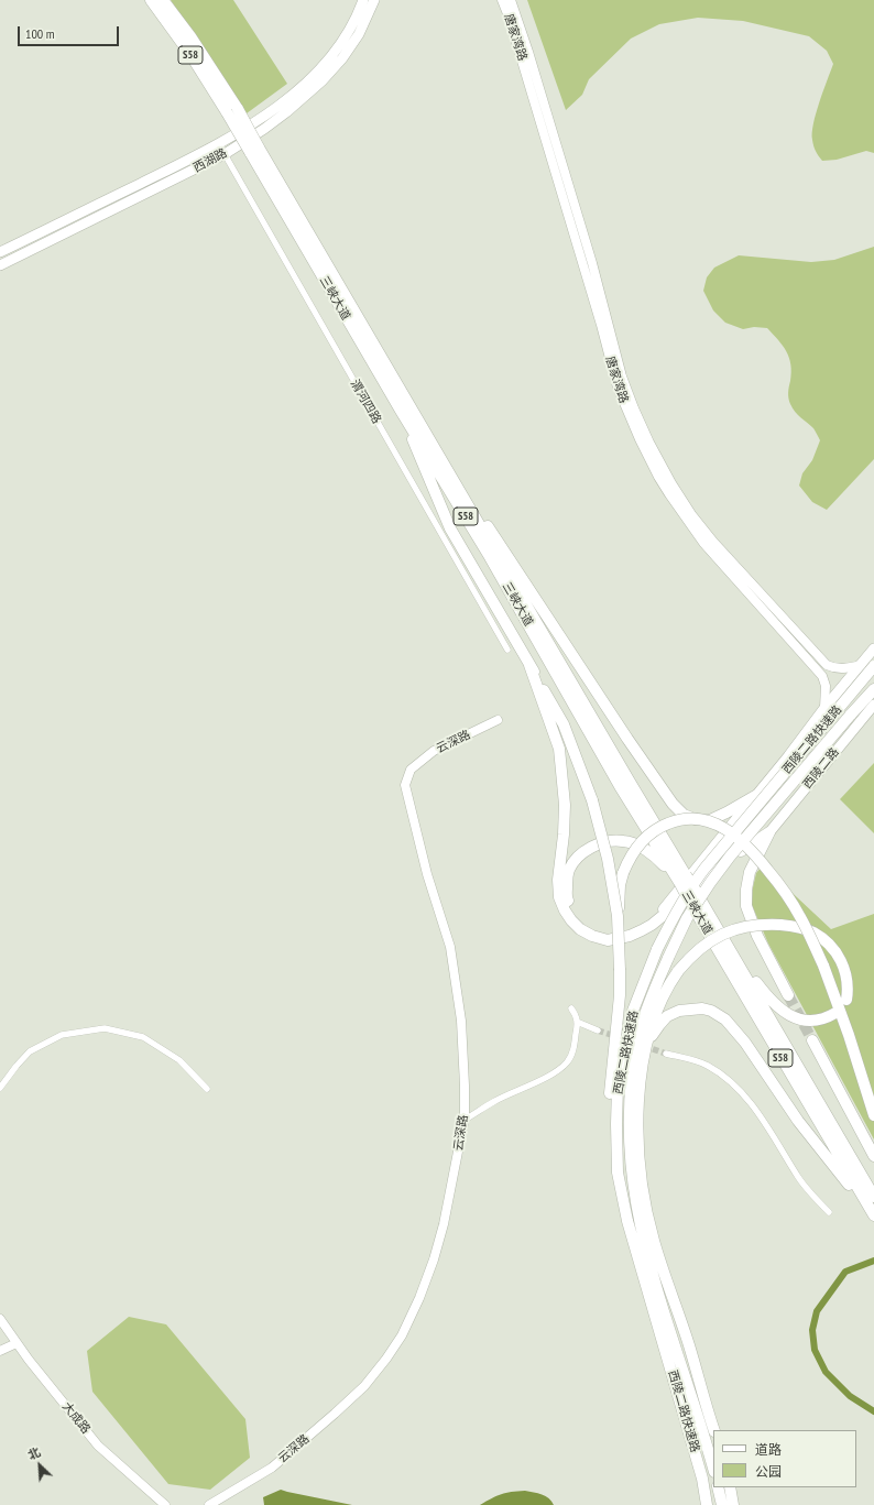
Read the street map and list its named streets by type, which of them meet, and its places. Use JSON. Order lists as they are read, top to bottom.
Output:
{
  "streets": {
    "highway": ["S58", "三峡大道", "西陵二路快速路"],
    "main road": [
      "唐家湾路",
      "西湖路",
      "云深路",
      "西陵二路",
      "大成路"
    ],
    "street": ["渭河四路"]
  },
  "crossings": [
    ["西湖路", "渭河四路"]
  ],
  "legend": ["道路", "公园"],
  "scale_bar": "100 m",
  "north": "top left"
}
